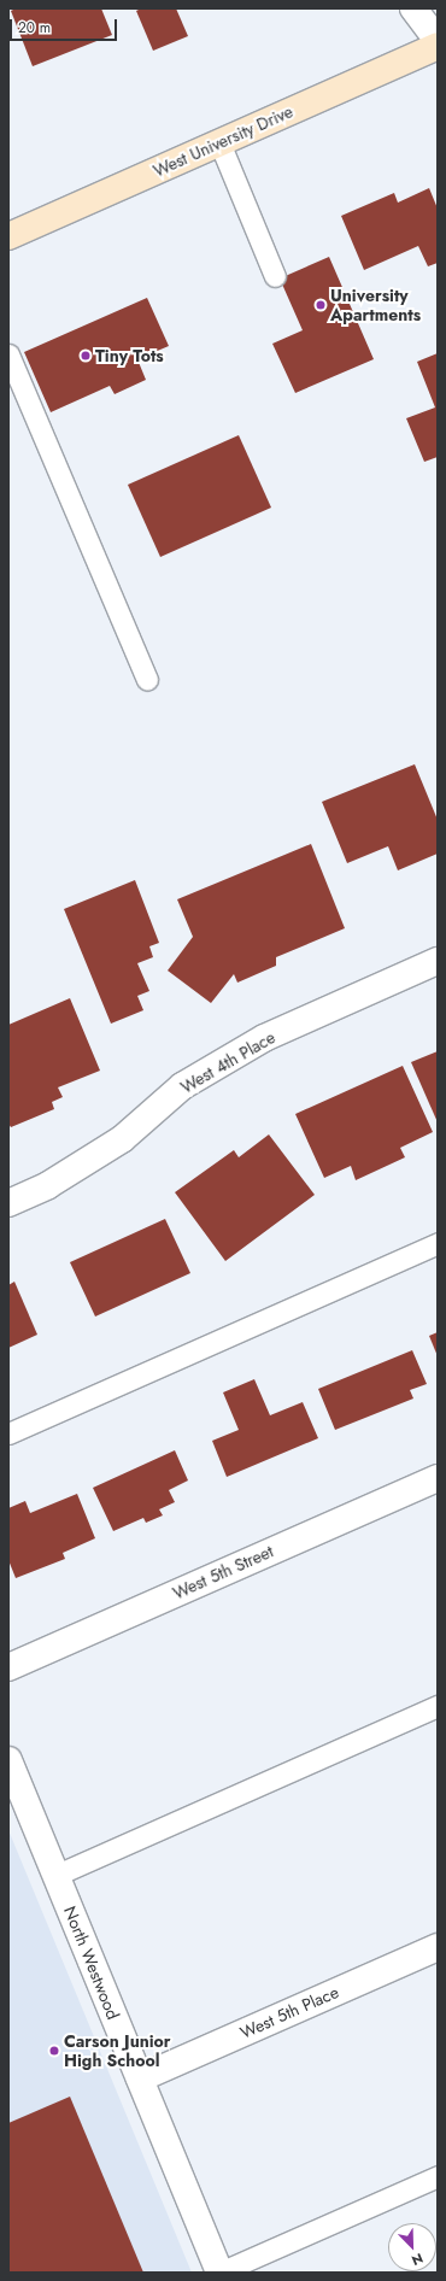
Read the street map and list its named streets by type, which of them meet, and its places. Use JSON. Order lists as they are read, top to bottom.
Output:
{
  "streets": {
    "main road": ["West University Drive"],
    "street": [
      "West 4th Place",
      "West 5th Street",
      "North Westwood",
      "West 5th Place"
    ]
  },
  "crossings": [
    ["North Westwood", "West 5th Place"]
  ],
  "places": ["University Apartments", "Tiny Tots", "Carson Junior High School"],
  "scale_bar": "20 m",
  "north": "bottom right"
}
